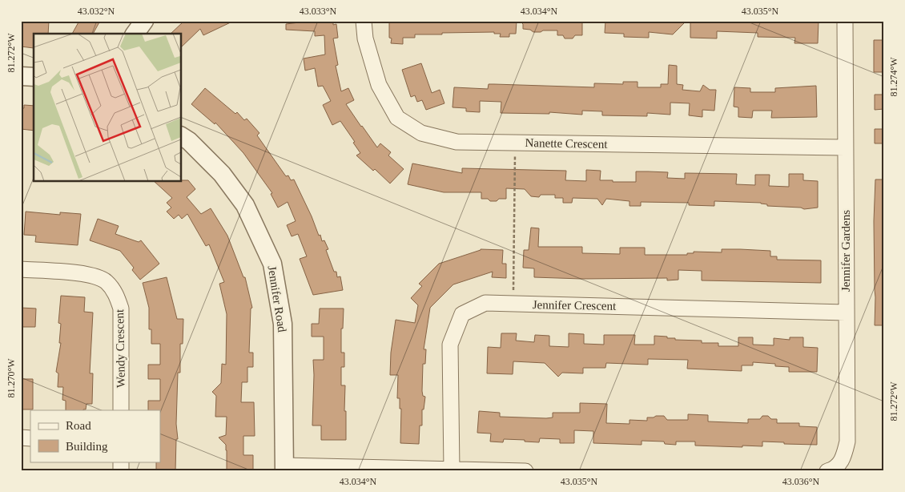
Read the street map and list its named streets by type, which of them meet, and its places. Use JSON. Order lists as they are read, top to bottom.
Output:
{
  "streets": {
    "street": [
      "Nanette Crescent",
      "Jennifer Gardens",
      "Jennifer Road",
      "Jennifer Crescent",
      "Wendy Crescent"
    ]
  },
  "crossings": [
    ["Nanette Crescent", "Jennifer Gardens"],
    ["Jennifer Gardens", "Jennifer Crescent"]
  ],
  "legend": ["Road", "Building"],
  "coordinates": [
    "43.032°N",
    "43.033°N",
    "43.034°N",
    "43.035°N",
    "81.272°W",
    "81.274°W",
    "81.270°W",
    "43.036°N"
  ]
}
